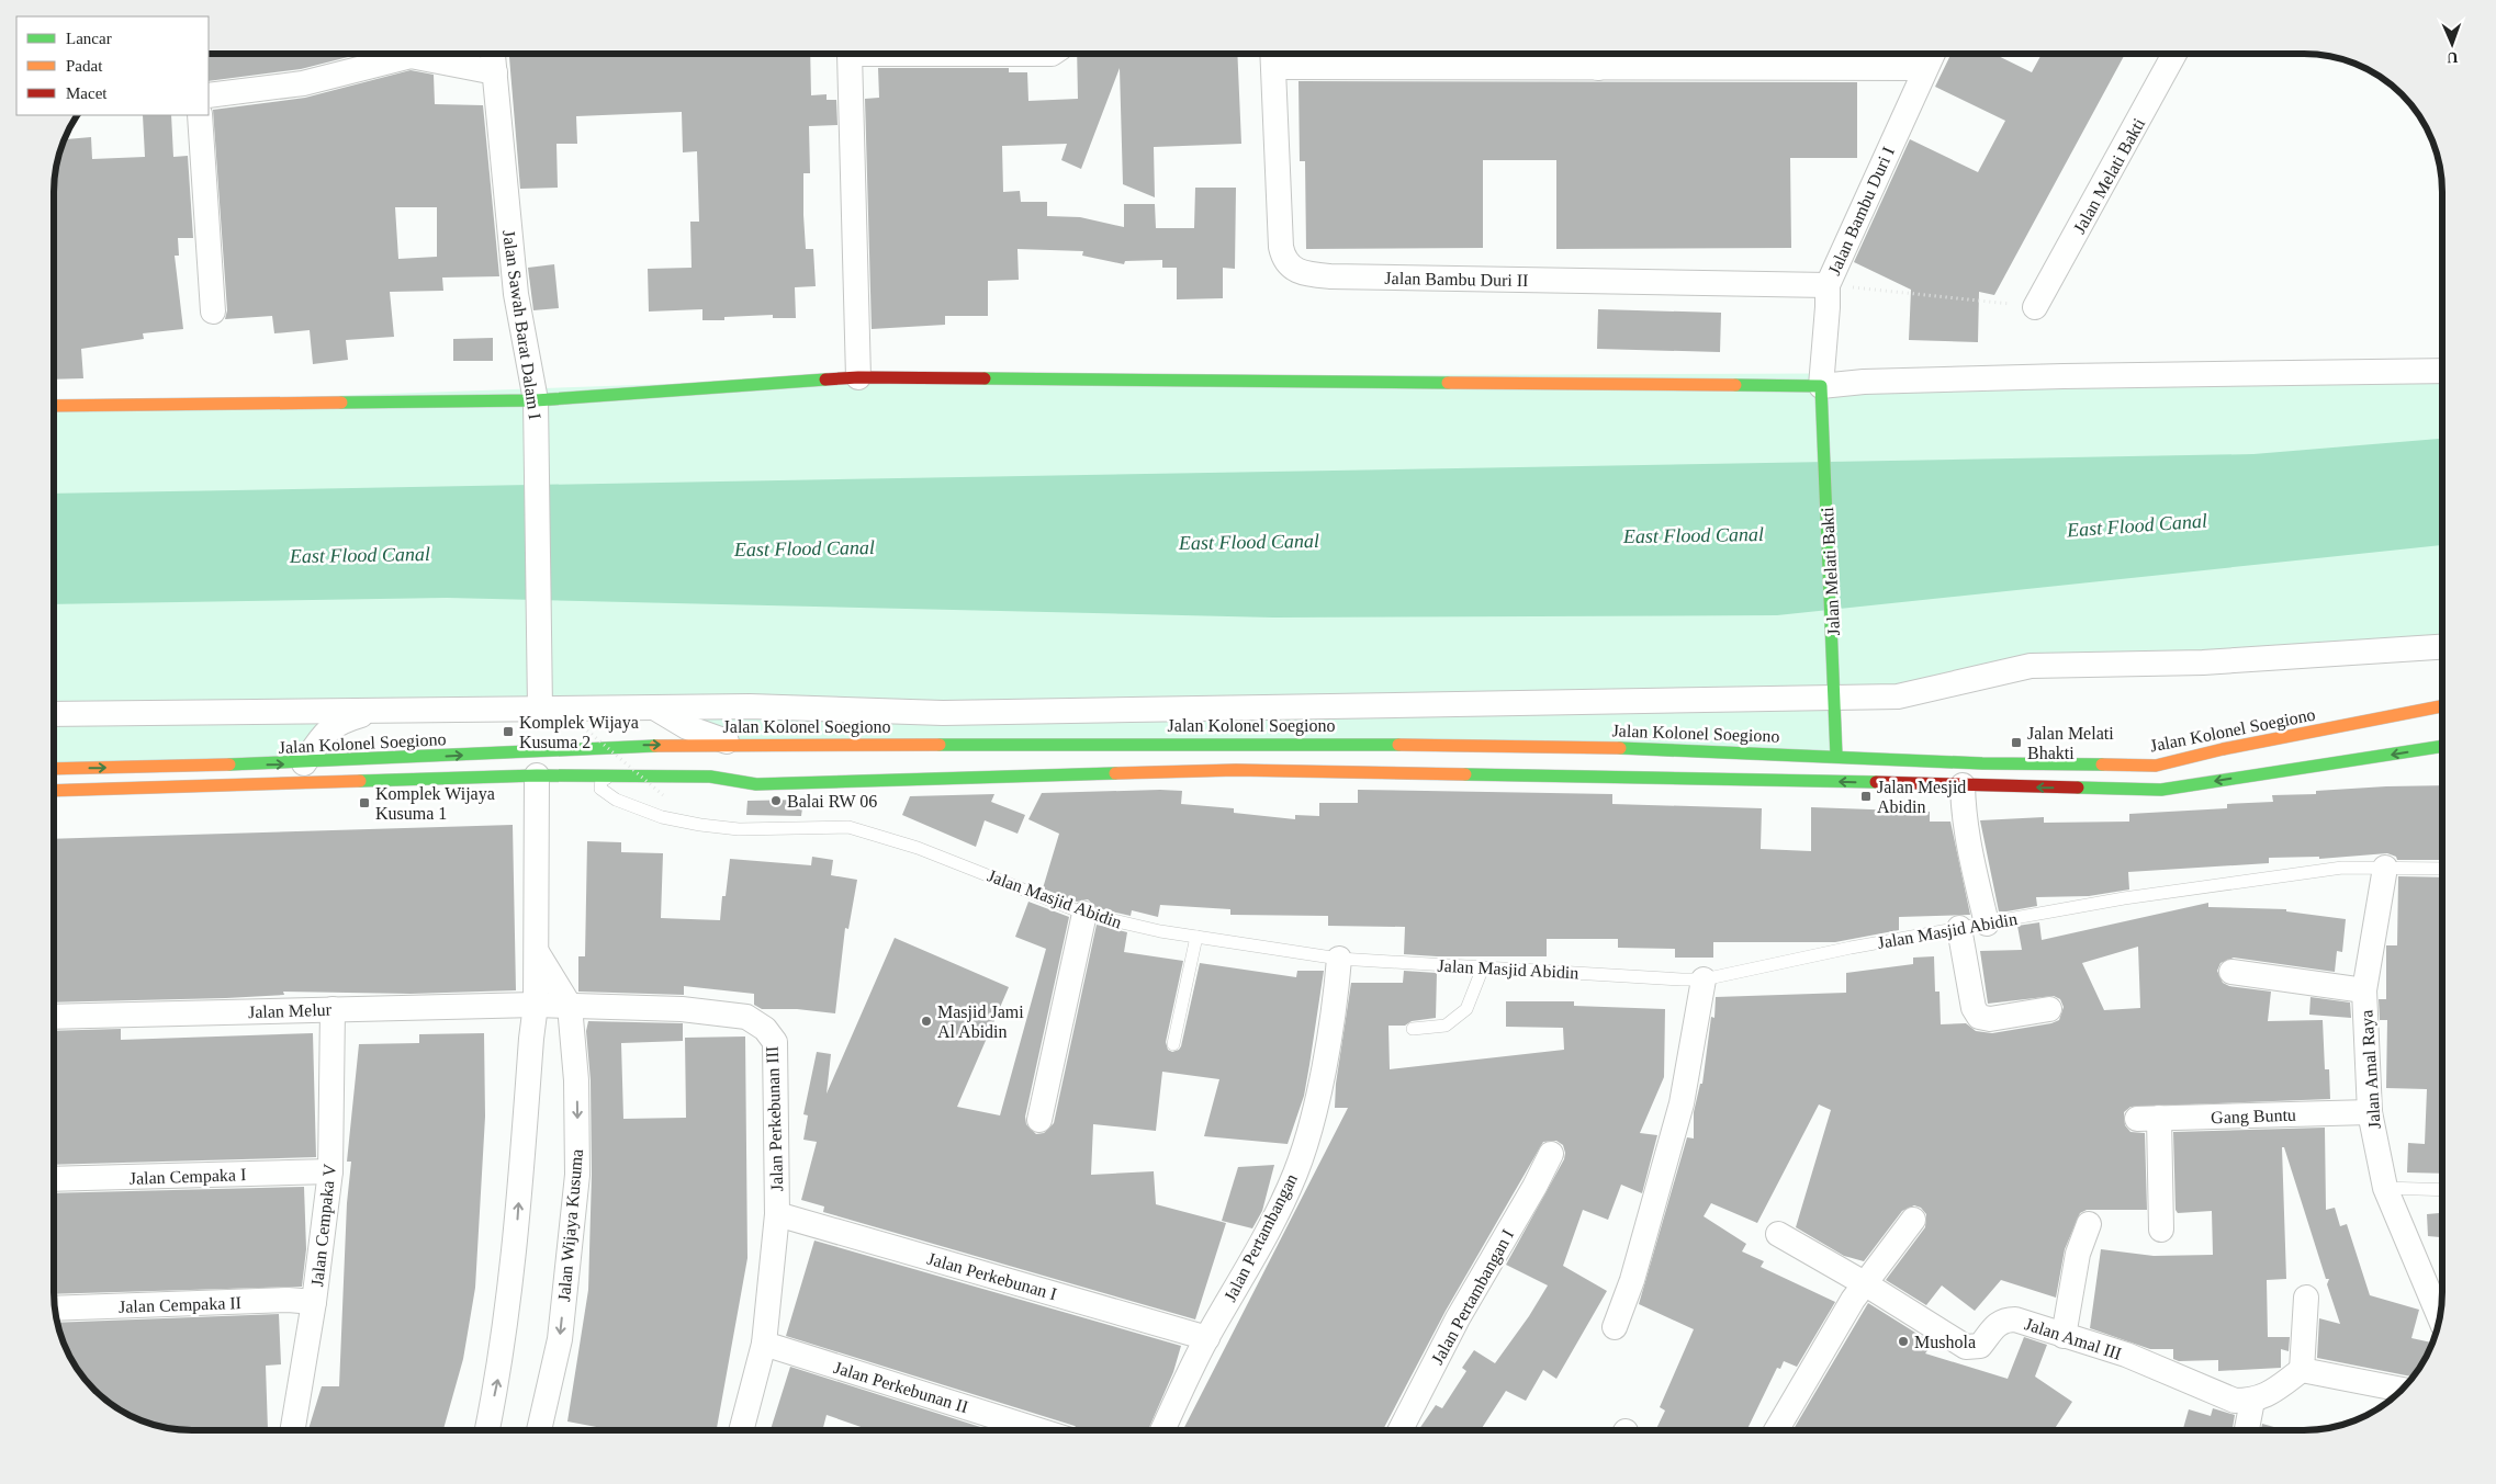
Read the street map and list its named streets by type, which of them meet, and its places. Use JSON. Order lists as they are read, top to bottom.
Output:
{
  "streets": {
    "main road": ["Jalan Melati Bakti", "Jalan Kolonel Soegiono"],
    "street": [
      "Jalan Bambu Duri I",
      "Jalan Bambu Duri II",
      "Jalan Sawah Barat Dalam I",
      "Jalan Melur",
      "Jalan Amal Raya",
      "Gang Buntu",
      "Jalan Perkebunan III",
      "Jalan Cempaka I",
      "Jalan Cempaka V",
      "Jalan Wijaya Kusuma",
      "Jalan Pertambangan",
      "Jalan Perkebunan I",
      "Jalan Pertambangan I",
      "Jalan Cempaka II",
      "Jalan Amal III",
      "Jalan Perkebunan II"
    ],
    "lane": ["Jalan Masjid Abidin"]
  },
  "crossings": [
    ["Jalan Melati Bakti", "Jalan Bambu Duri I"],
    ["Jalan Melati Bakti", "Jalan Kolonel Soegiono"],
    ["Jalan Bambu Duri I", "Jalan Bambu Duri II"],
    ["Jalan Masjid Abidin", "Jalan Amal Raya"],
    ["Jalan Masjid Abidin", "Jalan Pertambangan"],
    ["Jalan Melur", "Jalan Perkebunan III"],
    ["Jalan Melur", "Jalan Cempaka V"],
    ["Jalan Amal Raya", "Gang Buntu"],
    ["Jalan Perkebunan III", "Jalan Wijaya Kusuma"],
    ["Jalan Perkebunan III", "Jalan Perkebunan I"],
    ["Jalan Perkebunan III", "Jalan Perkebunan II"],
    ["Jalan Cempaka I", "Jalan Cempaka V"],
    ["Jalan Cempaka V", "Jalan Cempaka II"],
    ["Jalan Pertambangan", "Jalan Perkebunan I"]
  ],
  "water": ["East Flood Canal"],
  "places": {
    "transit": [
      "Komplek Wijaya Kusuma 2",
      "Jalan Melati Bhakti",
      "Jalan Mesjid Abidin",
      "Komplek Wijaya Kusuma 1"
    ],
    "other": ["Balai RW 06", "Masjid Jami Al Abidin", "Mushola"]
  },
  "legend": ["Lancar", "Padat", "Macet"],
  "north": "bottom"
}
